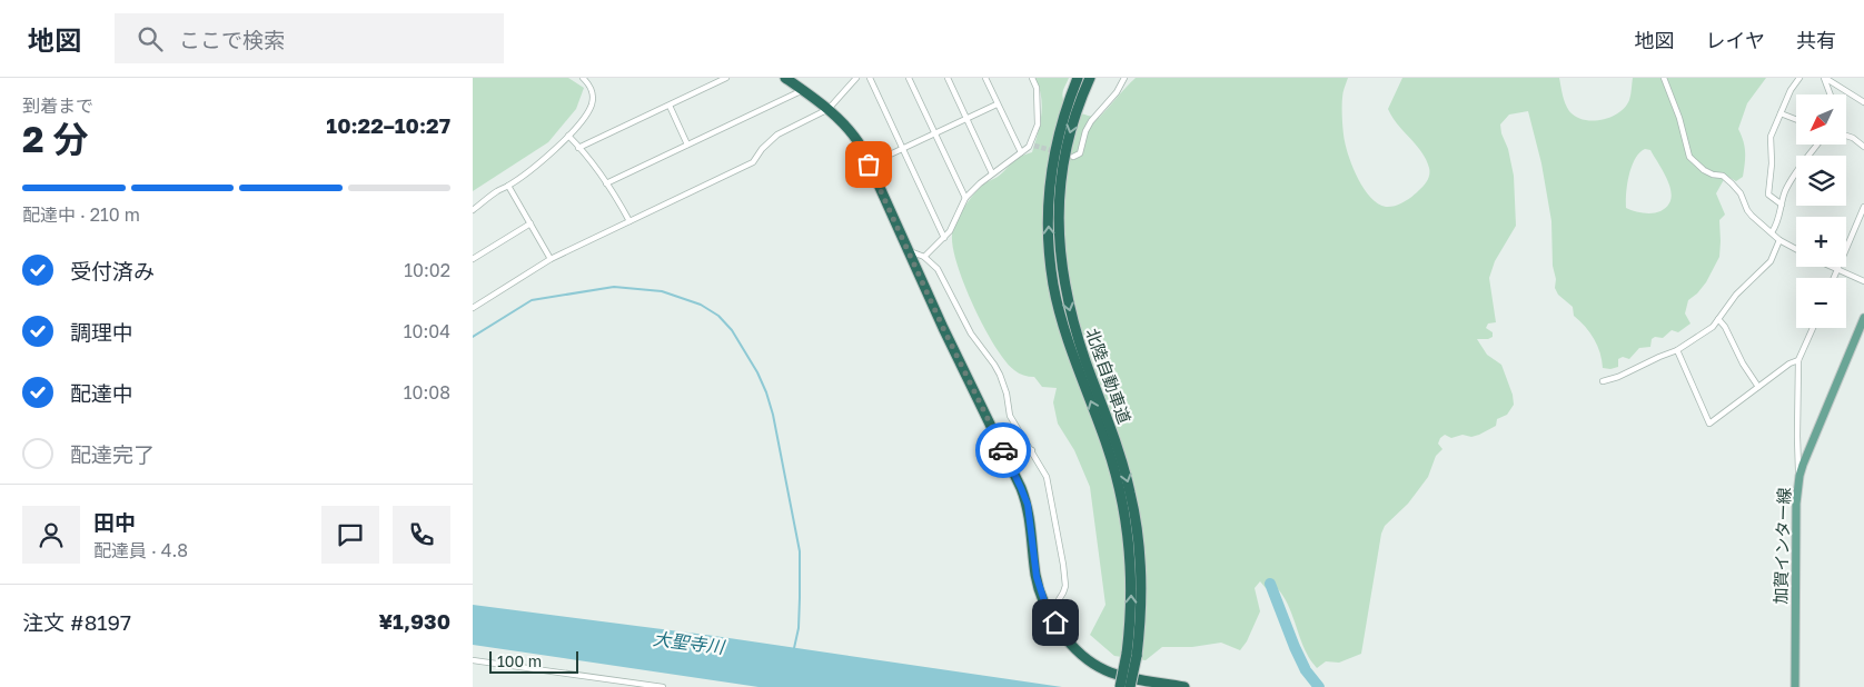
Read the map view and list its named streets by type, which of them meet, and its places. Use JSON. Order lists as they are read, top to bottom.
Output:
{
  "streets": {
    "highway": ["北陸自動車道"],
    "main road": ["加賀インター線"]
  },
  "water": ["大聖寺川"],
  "scale_bar": "100 m",
  "north": "bottom left",
  "page": {
    "header": "地図",
    "search": "ここで検索",
    "nav": ["地図", "レイヤ", "共有"],
    "heading": ["2 分", "到着まで", "10:22–10:27"],
    "panel": [
      "田中",
      "配達員 · 4.8",
      "注文 #8197",
      "¥1,930"
    ],
    "map_buttons": ["+", "−"],
    "bar": "配達中 · 210 m",
    "list": [
      ["受付済み", "10:02"],
      ["調理中", "10:04"],
      ["配達中", "10:08"],
      "配達完了"
    ],
    "scale": "100 m"
  }
}
